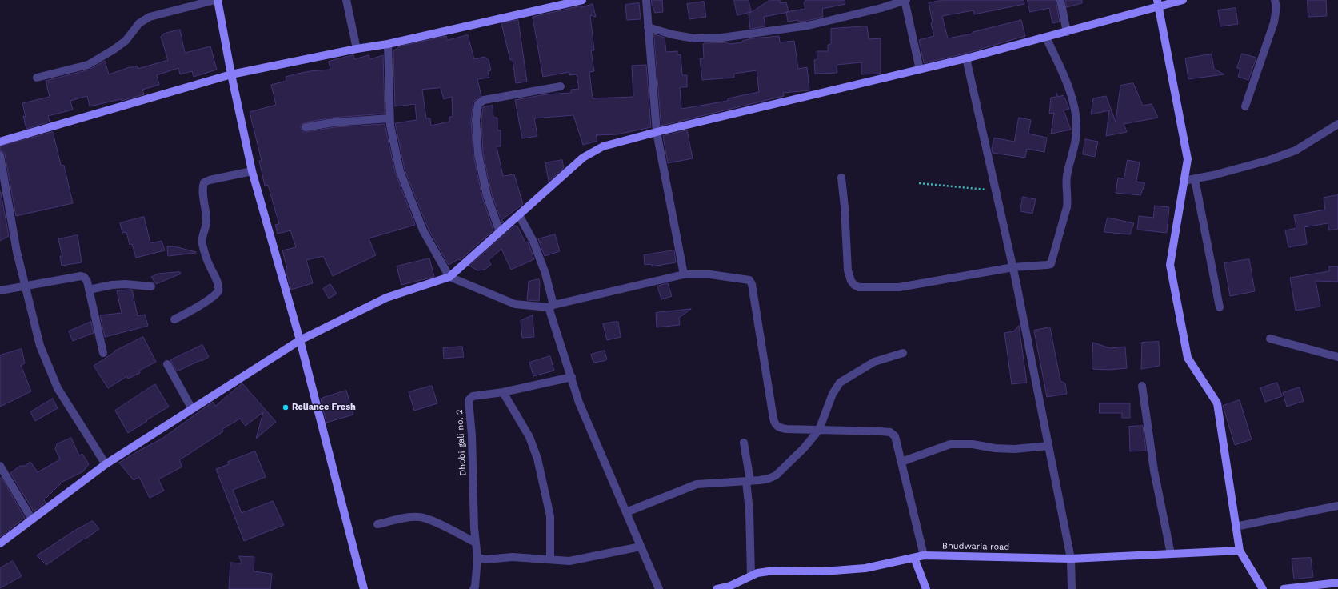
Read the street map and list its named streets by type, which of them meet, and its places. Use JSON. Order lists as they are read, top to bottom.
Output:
{
  "streets": {
    "street": ["Dhobi gali no. 2", "Bhudwaria road"]
  },
  "places": ["Reliance Fresh"]
}
